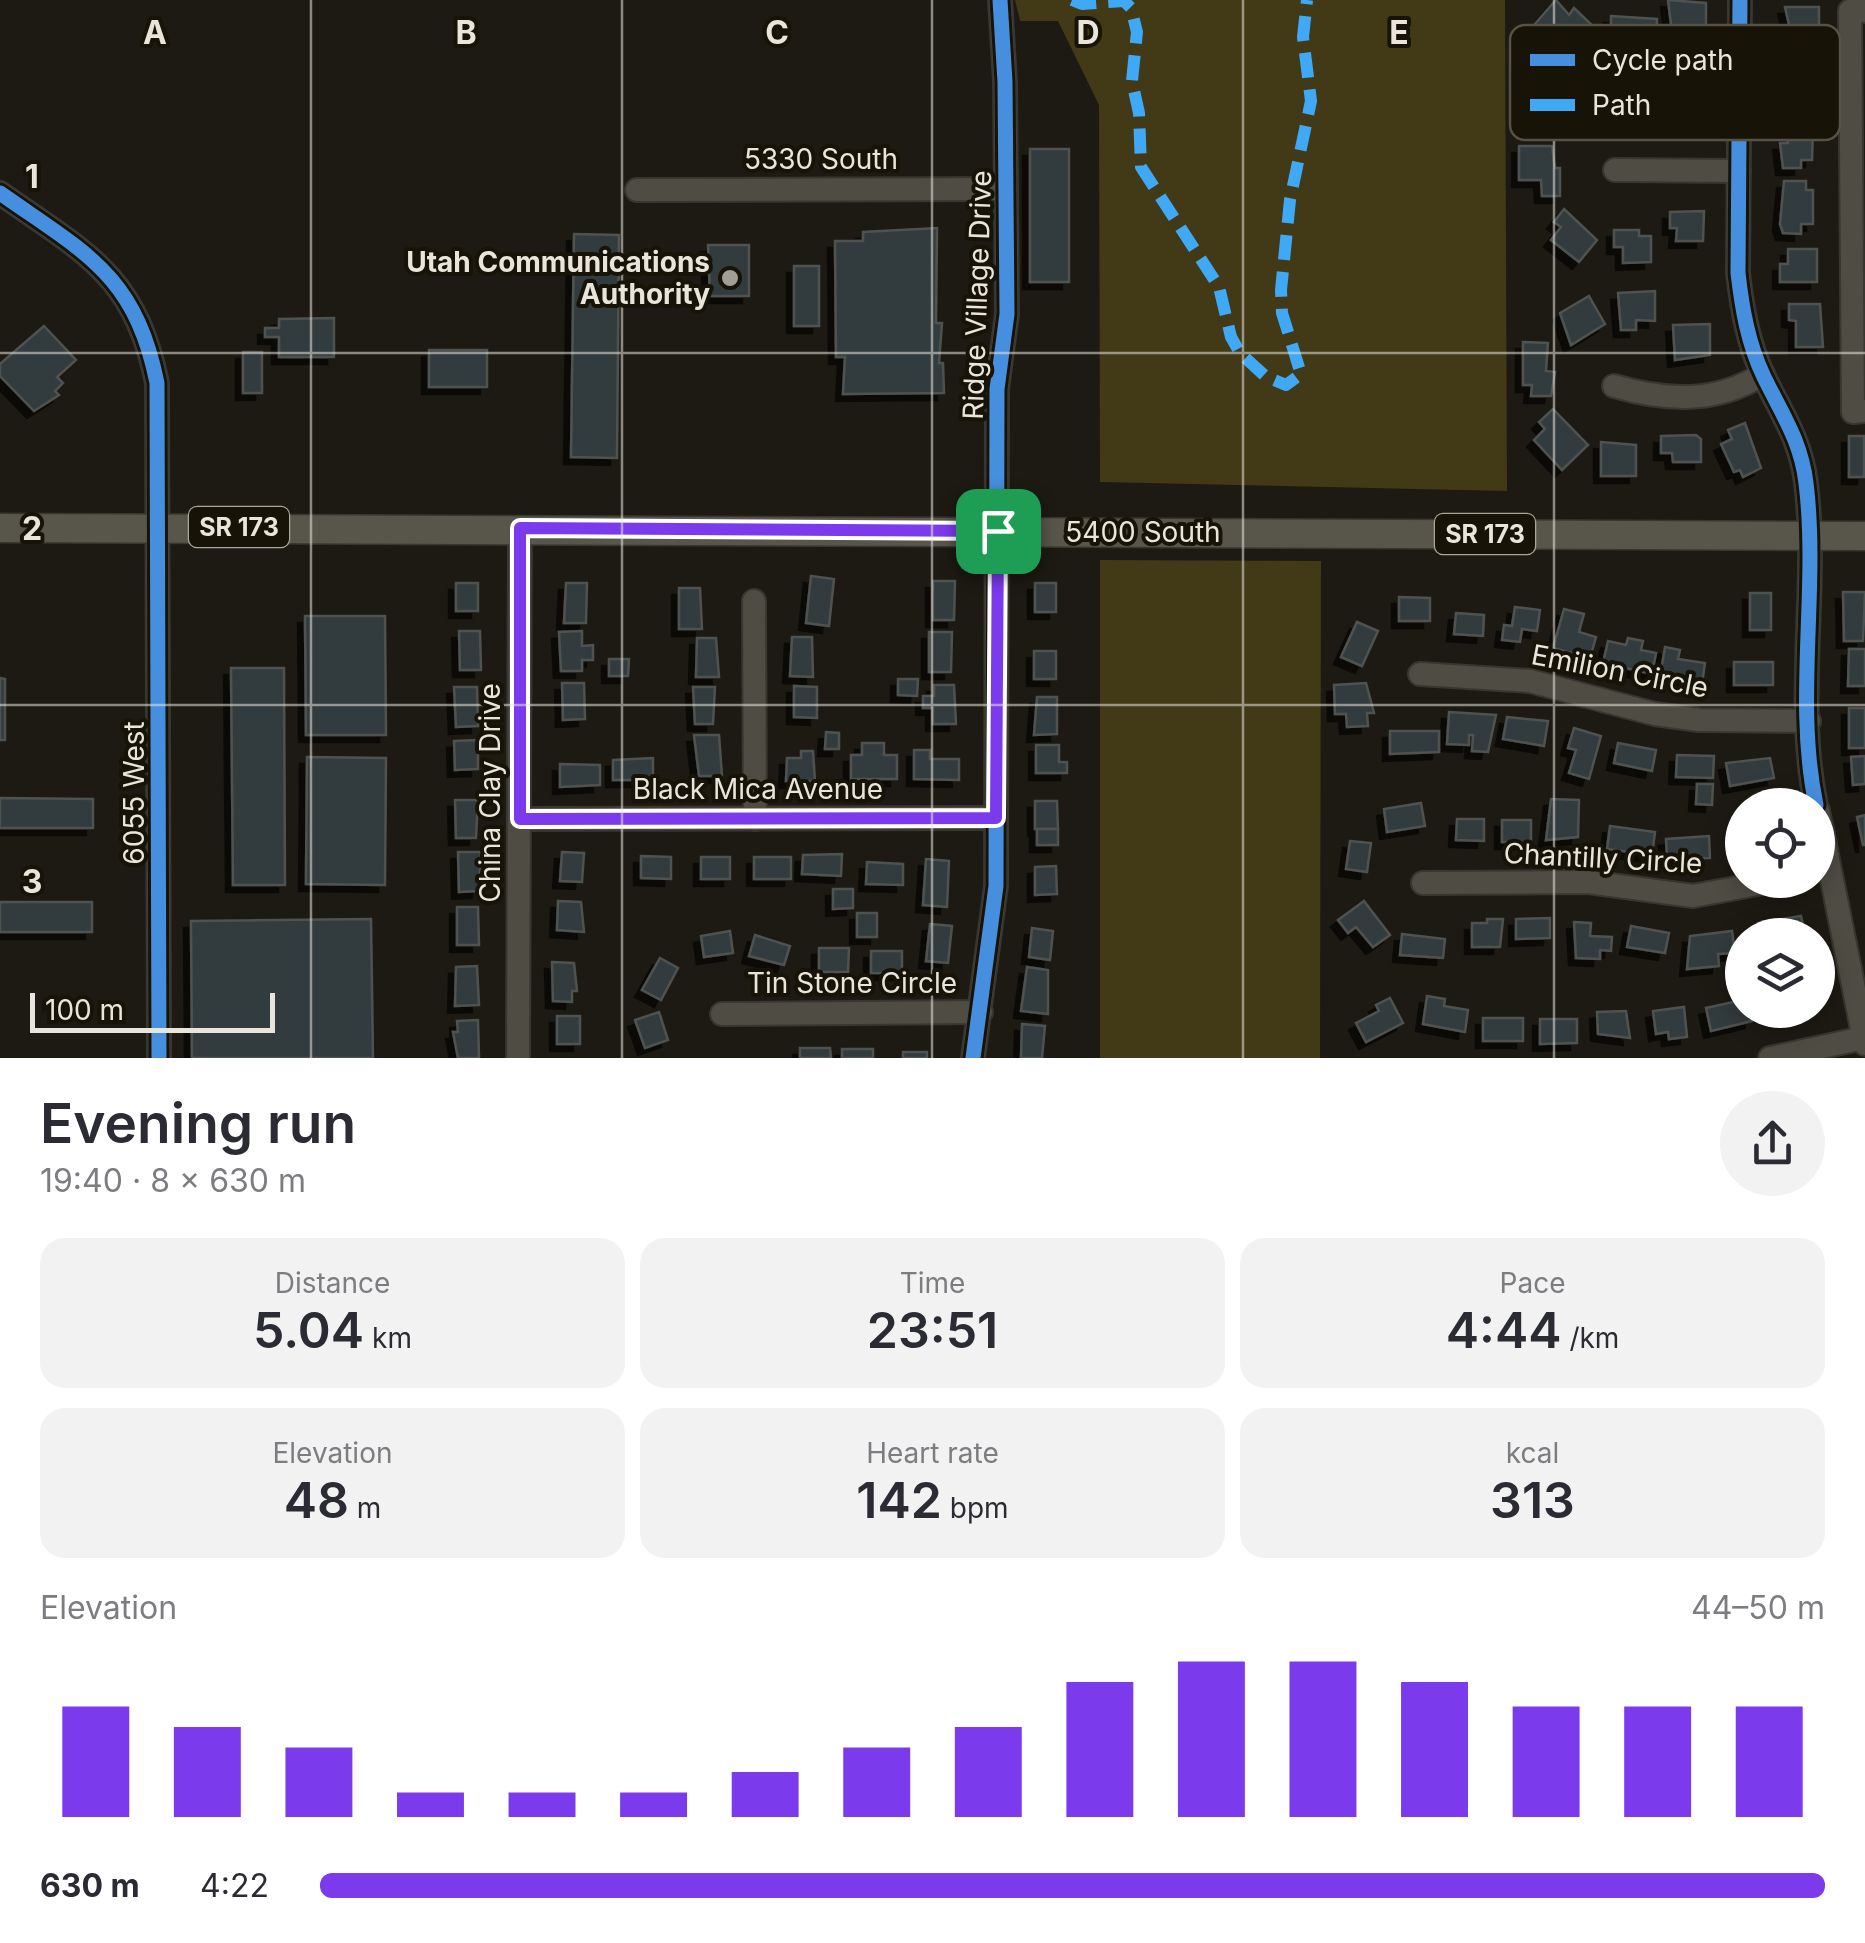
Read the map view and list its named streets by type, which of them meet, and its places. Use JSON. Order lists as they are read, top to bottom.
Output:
{
  "streets": {
    "main road": ["SR 173", "5400 South"],
    "street": [
      "5330 South",
      "Ridge Village Drive",
      "Emilion Circle",
      "Black Mica Avenue",
      "6055 West",
      "China Clay Drive",
      "Chantilly Circle",
      "Tin Stone Circle"
    ]
  },
  "crossings": [
    ["5330 South", "Ridge Village Drive"],
    ["Ridge Village Drive", "5400 South"],
    ["Ridge Village Drive", "Black Mica Avenue"],
    ["Ridge Village Drive", "Tin Stone Circle"],
    ["5400 South", "6055 West"],
    ["5400 South", "China Clay Drive"],
    ["Black Mica Avenue", "China Clay Drive"]
  ],
  "places": ["Utah Communications Authority"],
  "legend": ["Cycle path", "Path"],
  "scale_bar": "100 m",
  "page": {
    "scale": "100 m",
    "heading": ["Evening run", "19:40 · 8 × 630 m"],
    "stats": [
      ["Distance", "5.04 km"],
      ["Time", "23:51"],
      ["Pace", "4:44 /km"],
      ["Elevation", "48 m"],
      ["Heart rate", "142 bpm"],
      ["kcal", "313"]
    ],
    "chart": ["Elevation", "44–50 m"],
    "list": [
      {
        "name": "630 m",
        "note": "4:22"
      }
    ]
  },
  "grid": {
    "columns": [
      "A",
      "B",
      "C",
      "D",
      "E"
    ],
    "rows": ["1", "2", "3"]
  }
}
